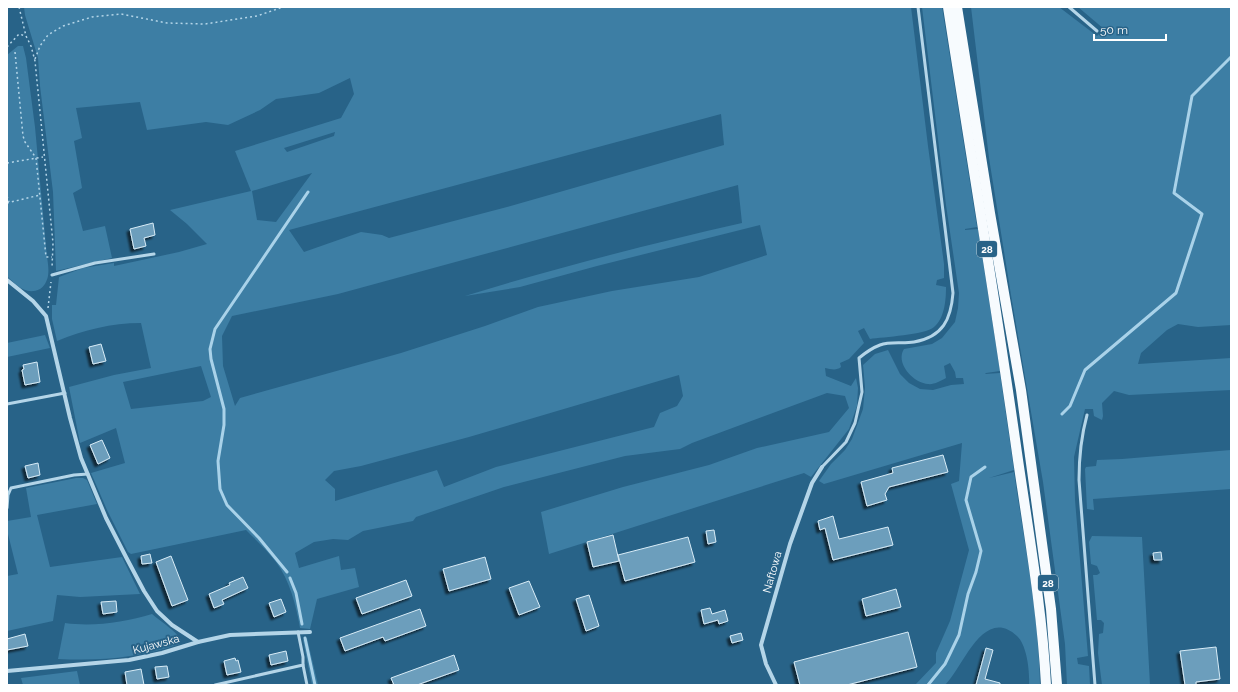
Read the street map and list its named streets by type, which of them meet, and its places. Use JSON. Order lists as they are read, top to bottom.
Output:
{
  "streets": {
    "main road": ["28"],
    "street": ["Naftowa", "Kujawska"]
  },
  "scale_bar": "50 m"
}
